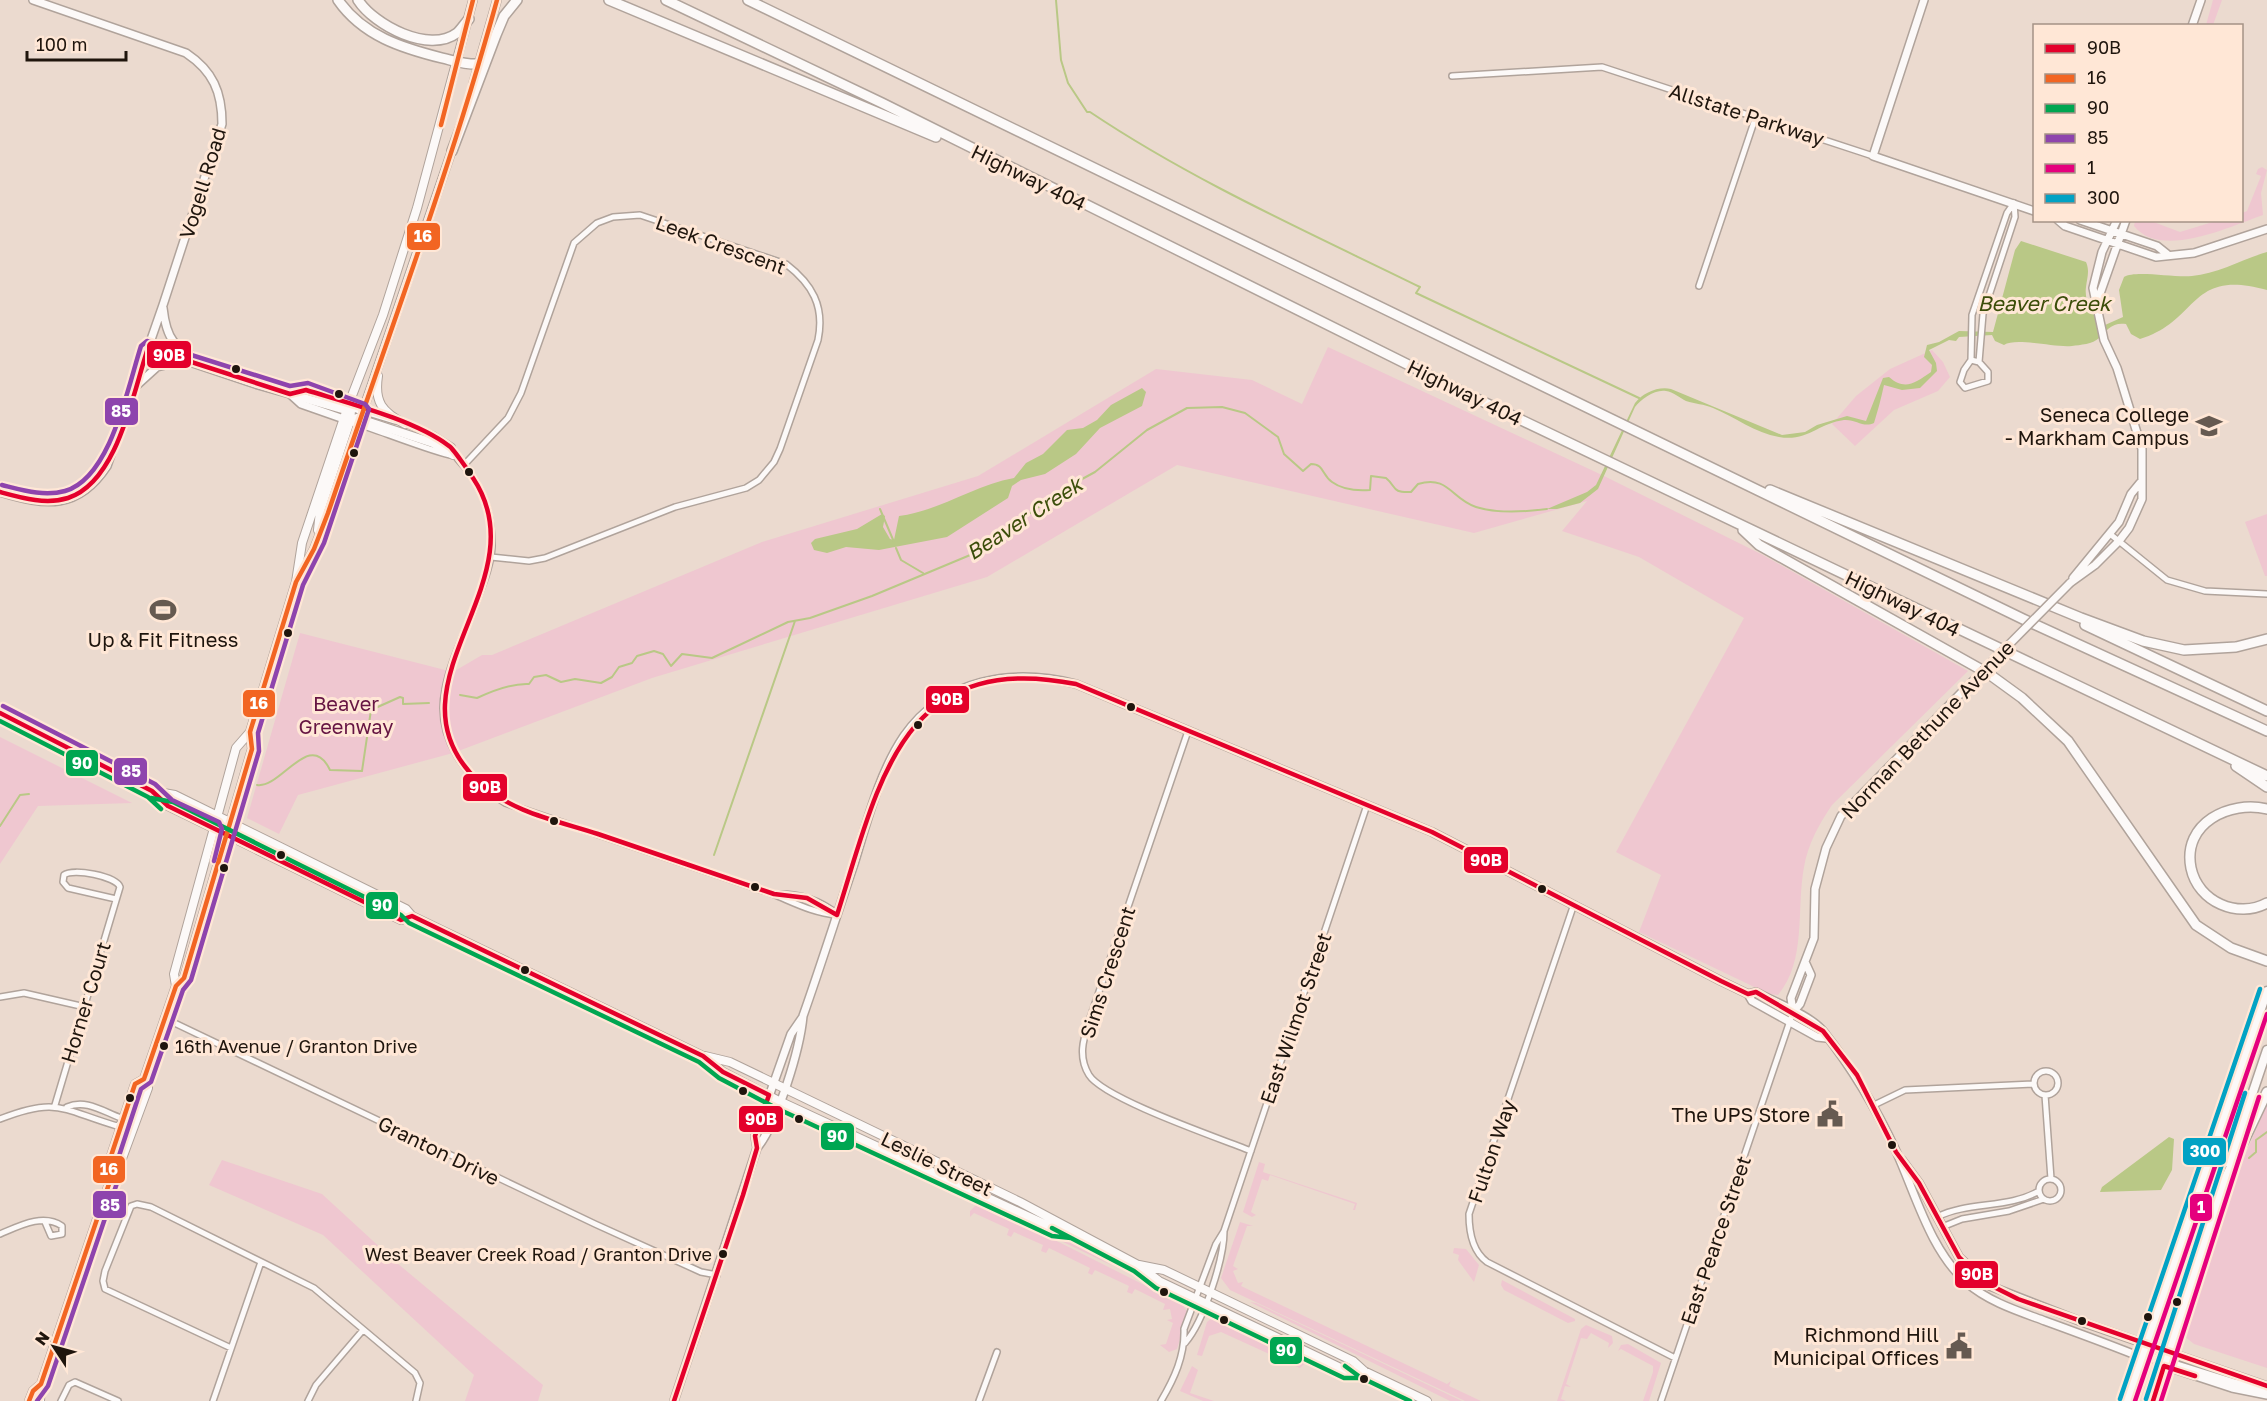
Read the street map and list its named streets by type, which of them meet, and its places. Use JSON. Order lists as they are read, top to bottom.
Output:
{
  "streets": {
    "highway": ["Highway 404"],
    "main road": ["Leslie Street"],
    "street": [
      "Allstate Parkway",
      "Vogell Road",
      "Leek Crescent",
      "Norman Bethune Avenue",
      "Sims Crescent",
      "Horner Court",
      "East Wilmot Street",
      "Granton Drive",
      "Fulton Way",
      "East Pearce Street"
    ]
  },
  "crossings": [
    ["Norman Bethune Avenue", "East Pearce Street"],
    ["Sims Crescent", "East Wilmot Street"],
    ["East Wilmot Street", "Leslie Street"],
    ["Fulton Way", "East Pearce Street"]
  ],
  "water": ["Beaver Creek"],
  "parks": ["Beaver Greenway"],
  "places": {
    "school or university": ["Seneca College - Markham Campus"],
    "sports": ["Up & Fit Fitness"],
    "other": ["16th Avenue / Granton Drive", "West Beaver Creek Road / Granton Drive"],
    "public building": ["The UPS Store", "Richmond Hill Municipal Offices"]
  },
  "lines": [
    "transit line 16",
    "transit line 85",
    "transit line 90B",
    "transit line 90",
    "transit line 300",
    "transit line 1"
  ],
  "legend": [
    "90B",
    "16",
    "90",
    "85",
    "1",
    "300"
  ],
  "scale_bar": "100 m",
  "north": "top left"
}
